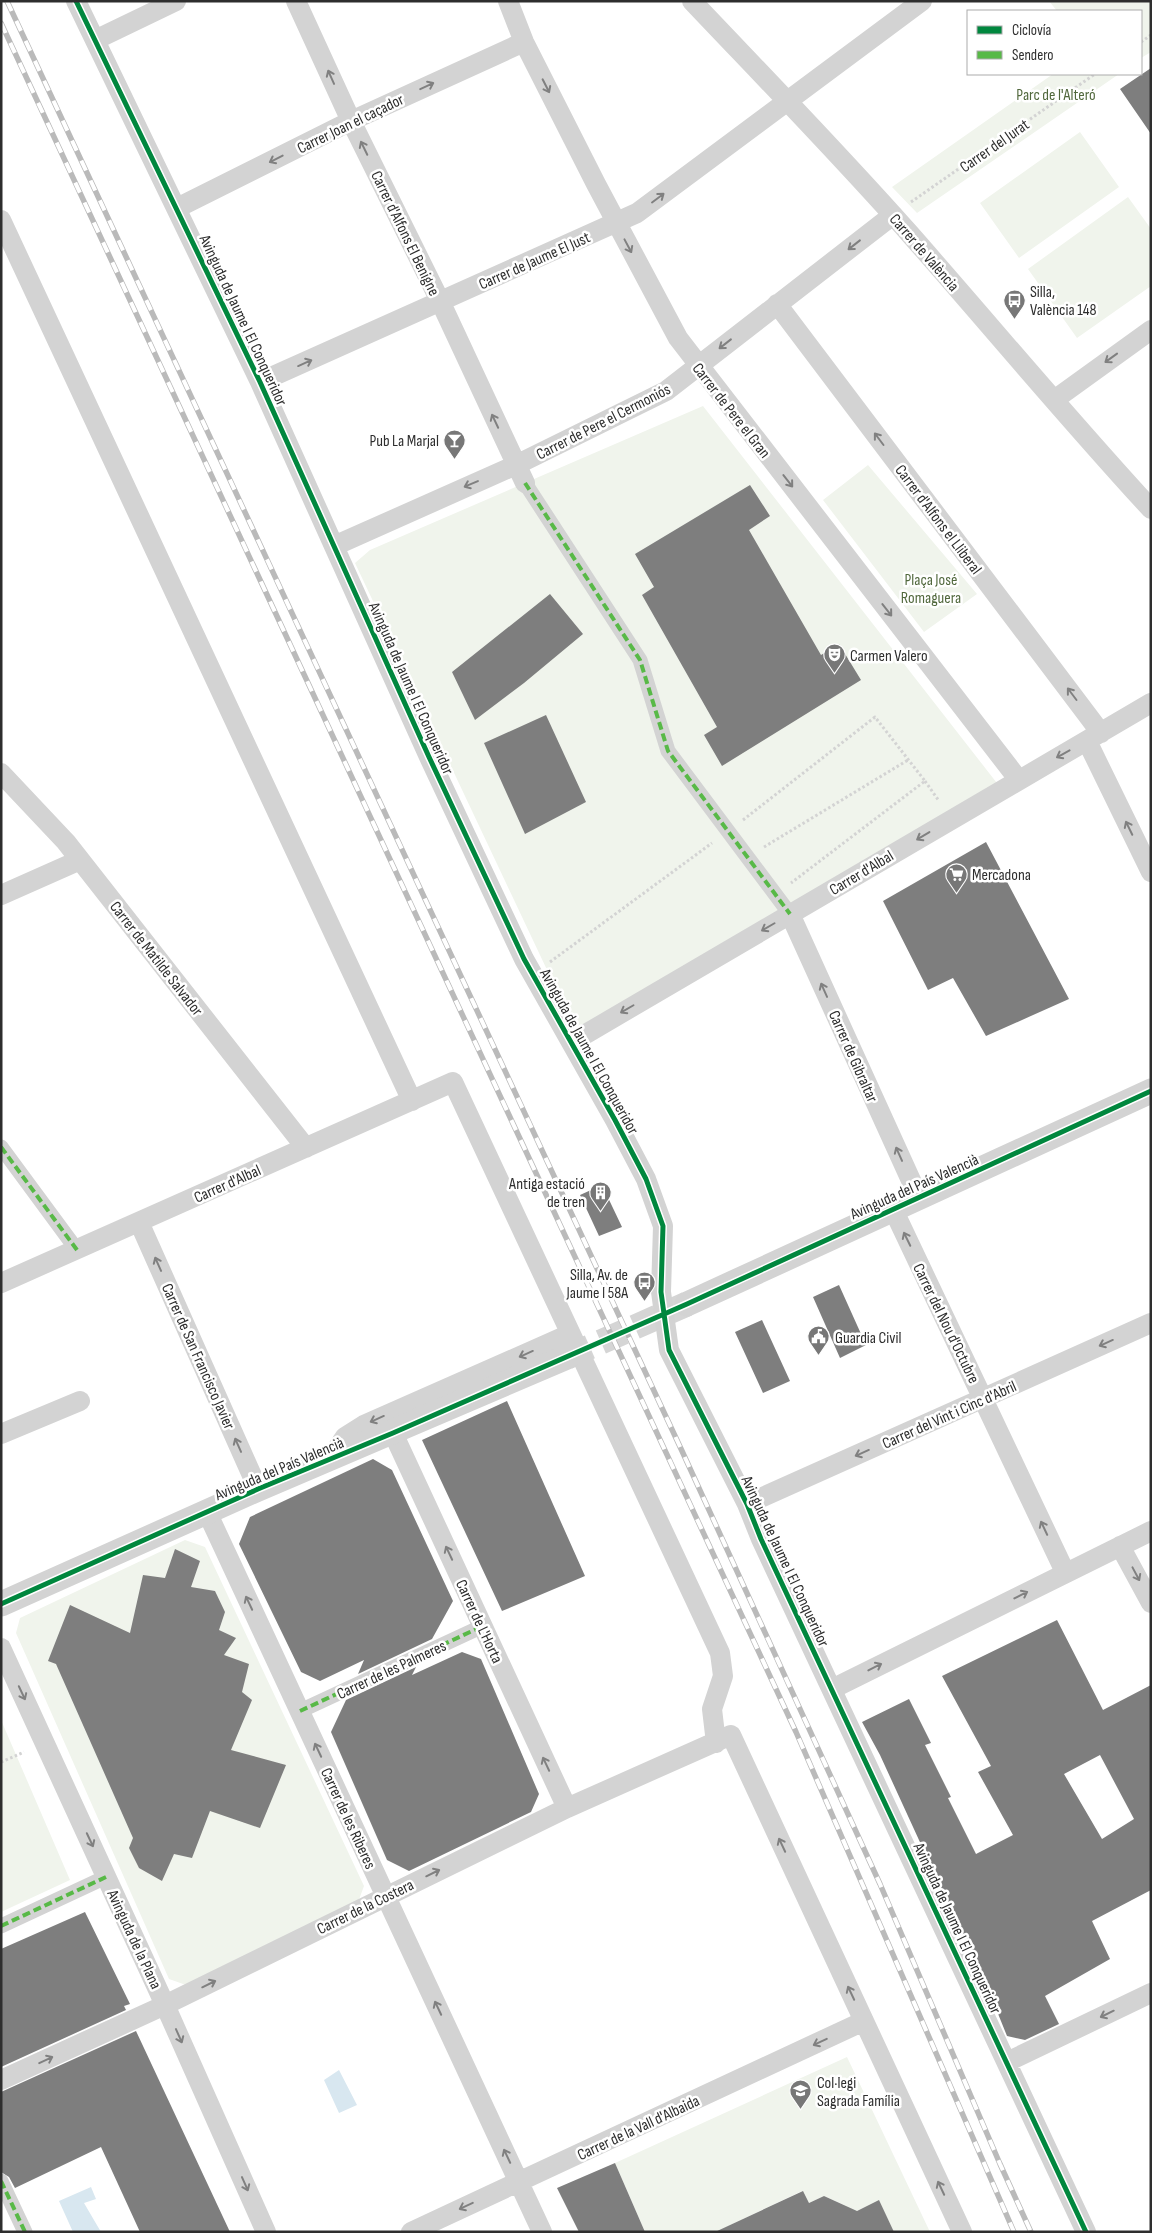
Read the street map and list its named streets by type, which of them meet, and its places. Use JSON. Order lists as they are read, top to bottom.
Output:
{
  "streets": {
    "street": [
      "Carrer Joan el caçador",
      "Carrer d'Alfons El Benigne",
      "Carrer de València",
      "Carrer de Jaume El Just",
      "Avinguda de Jaume I El Conqueridor",
      "Carrer de Pere el Gran",
      "Carrer de Pere el Cermoniós",
      "Carrer d'Alfons el Lliberal",
      "Carrer d'Albal",
      "Carrer de Matilde Salvador",
      "Carrer de Gibraltar",
      "Avinguda del País Valencià",
      "Carrer del Nou d'Octubre",
      "Carrer de San Francisco Javier",
      "Carrer del Vint i Cinc d'Abril",
      "Carrer de L'Horta",
      "Carrer de les Palmeres",
      "Carrer de les Riberes",
      "Carrer de la Costera",
      "Avinguda de la Plana",
      "Carrer de la Vall d'Albaida"
    ],
    "path": ["Carrer del Jurat"]
  },
  "crossings": [
    ["Carrer Joan el caçador", "Carrer d'Alfons El Benigne"],
    ["Carrer Joan el caçador", "Avinguda de Jaume I El Conqueridor"],
    ["Carrer Joan el caçador", "Carrer de Pere el Gran"],
    ["Carrer del Jurat", "Carrer de València"],
    ["Carrer del Jurat", "Carrer de Pere el Cermoniós"],
    ["Carrer d'Alfons El Benigne", "Carrer de Jaume El Just"],
    ["Carrer d'Alfons El Benigne", "Carrer de Pere el Cermoniós"],
    ["Carrer de València", "Carrer de Jaume El Just"],
    ["Carrer de València", "Carrer de Pere el Cermoniós"],
    ["Carrer de Jaume El Just", "Avinguda de Jaume I El Conqueridor"],
    ["Carrer de Jaume El Just", "Carrer de Pere el Gran"],
    ["Avinguda de Jaume I El Conqueridor", "Carrer de Pere el Cermoniós"],
    ["Avinguda de Jaume I El Conqueridor", "Carrer d'Albal"],
    ["Avinguda de Jaume I El Conqueridor", "Carrer del Vint i Cinc d'Abril"],
    ["Carrer de Pere el Gran", "Carrer de Pere el Cermoniós"],
    ["Carrer de Pere el Gran", "Carrer d'Albal"],
    ["Carrer de Pere el Cermoniós", "Carrer d'Alfons el Lliberal"],
    ["Carrer d'Alfons el Lliberal", "Carrer d'Albal"],
    ["Carrer d'Albal", "Carrer de Matilde Salvador"],
    ["Carrer d'Albal", "Carrer de Gibraltar"],
    ["Carrer d'Albal", "Avinguda del País Valencià"],
    ["Carrer d'Albal", "Carrer de San Francisco Javier"],
    ["Carrer de Gibraltar", "Avinguda del País Valencià"],
    ["Avinguda del País Valencià", "Carrer del Nou d'Octubre"],
    ["Avinguda del País Valencià", "Carrer de San Francisco Javier"],
    ["Avinguda del País Valencià", "Carrer de L'Horta"],
    ["Avinguda del País Valencià", "Carrer de les Riberes"],
    ["Carrer del Nou d'Octubre", "Carrer del Vint i Cinc d'Abril"],
    ["Carrer de L'Horta", "Carrer de les Palmeres"],
    ["Carrer de L'Horta", "Carrer de la Costera"],
    ["Carrer de les Palmeres", "Carrer de les Riberes"],
    ["Carrer de les Riberes", "Carrer de la Costera"],
    ["Carrer de les Riberes", "Carrer de la Vall d'Albaida"],
    ["Carrer de la Costera", "Avinguda de la Plana"]
  ],
  "one_way": [
    "Carrer d'Alfons El Benigne",
    "Carrer de Jaume El Just",
    "Carrer de Pere el Gran",
    "Carrer de Pere el Cermoniós",
    "Carrer d'Alfons el Lliberal",
    "Carrer d'Albal",
    "Carrer de Gibraltar",
    "Carrer del Nou d'Octubre",
    "Carrer de San Francisco Javier",
    "Carrer del Vint i Cinc d'Abril",
    "Carrer de L'Horta",
    "Carrer de les Riberes",
    "Carrer de la Costera",
    "Avinguda de la Plana",
    "Carrer de la Vall d'Albaida"
  ],
  "parks": ["Parc de l'Alteró", "Plaça José Romaguera"],
  "places": {
    "bus stop": ["Silla, València 148", "Silla, Av. de Jaume I 58A"],
    "bar": ["Pub La Marjal"],
    "theatre": ["Carmen Valero"],
    "supermarket": ["Mercadona"],
    "building": ["Antiga estació de tren"],
    "public building": ["Guardia Civil"],
    "school or university": ["Col·legi Sagrada Família"]
  },
  "legend": ["Ciclovía", "Sendero"]
}
